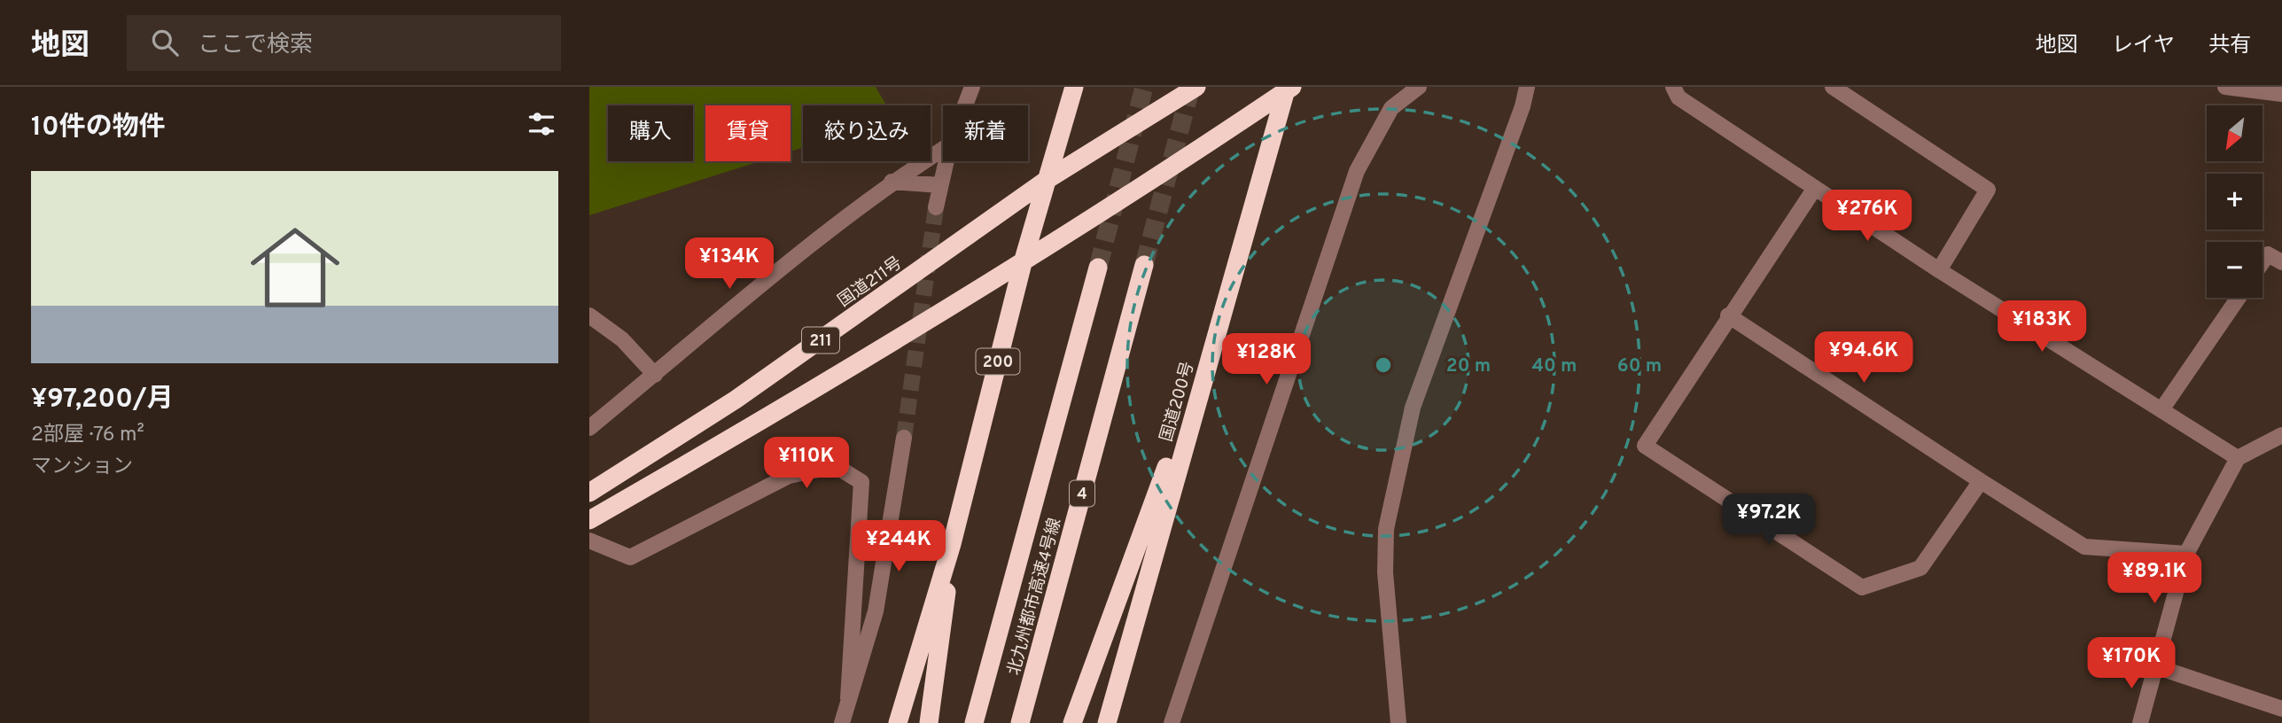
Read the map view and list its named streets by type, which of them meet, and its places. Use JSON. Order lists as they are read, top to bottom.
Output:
{
  "streets": {
    "highway": [
      "国道211号",
      "211",
      "200",
      "国道200号",
      "4",
      "北九州都市高速4号線"
    ]
  },
  "crossings": [
    ["国道211号", "200"],
    ["211", "200"],
    ["211", "国道200号"],
    ["200", "国道200号"]
  ],
  "north": "bottom left",
  "page": {
    "header": "地図",
    "search": "ここで検索",
    "nav": ["地図", "レイヤ", "共有"],
    "heading": "10件の物件",
    "map_buttons": ["+", "−"],
    "chip": [
      "購入",
      "賃貸",
      "絞り込み",
      "新着"
    ],
    "list": [
      {
        "name": "¥97,200/月",
        "note": "2部屋 · 76 m² · マンション"
      }
    ],
    "price": [
      "¥276K",
      "¥134K",
      "¥183K",
      "¥94.6K",
      "¥128K",
      "¥110K",
      "¥97.2K",
      "¥244K",
      "¥89.1K",
      "¥170K"
    ]
  },
  "rings": ["20 m", "40 m", "60 m"]
}
